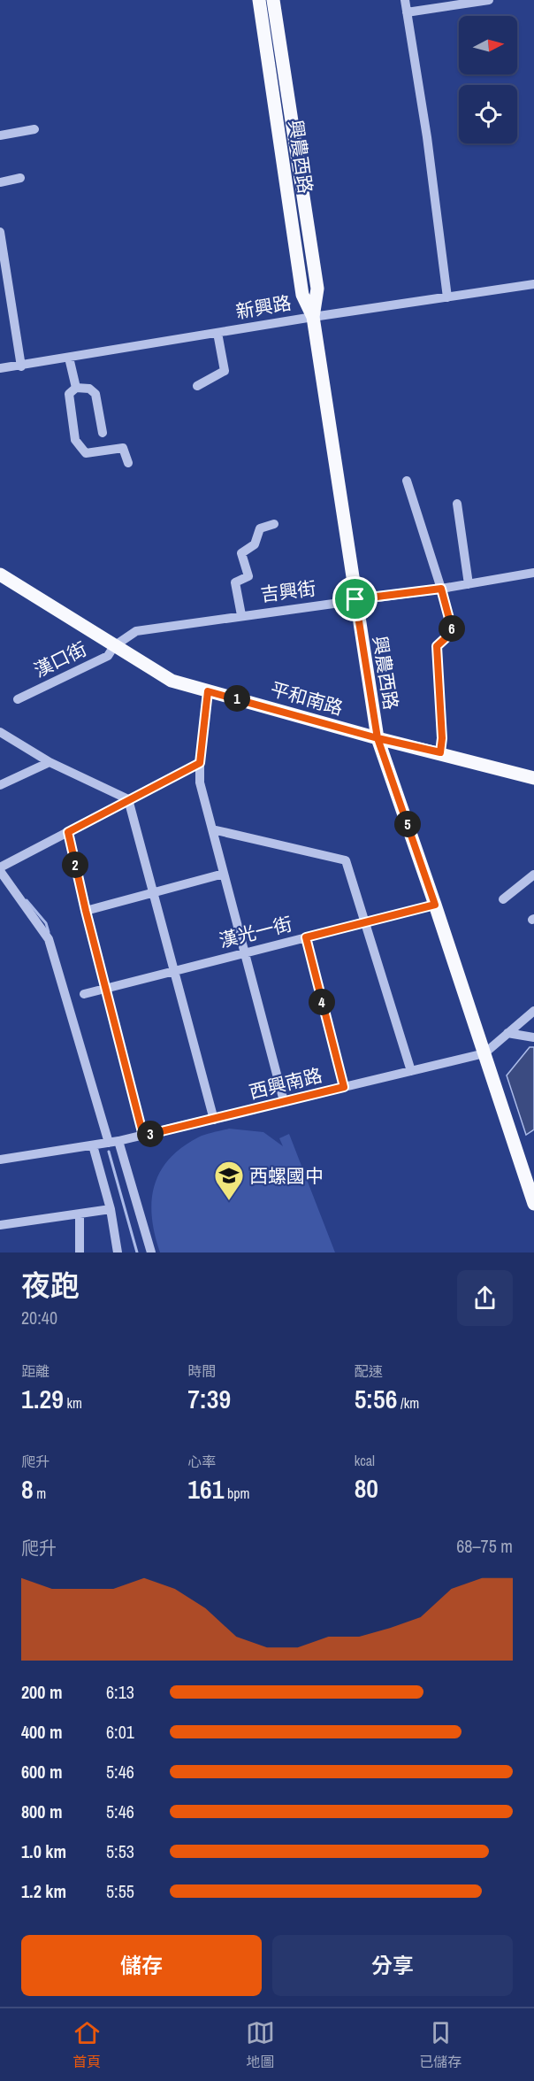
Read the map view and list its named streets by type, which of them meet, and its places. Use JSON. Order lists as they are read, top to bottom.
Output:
{
  "streets": {
    "main road": ["興農西路", "平和南路"],
    "street": [
      "新興路",
      "吉興街",
      "漢口街",
      "漢光一街",
      "西興南路"
    ]
  },
  "crossings": [
    ["興農西路", "新興路"],
    ["興農西路", "吉興街"],
    ["興農西路", "平和南路"],
    ["興農西路", "漢光一街"],
    ["興農西路", "西興南路"],
    ["吉興街", "漢口街"],
    ["吉興街", "平和南路"],
    ["漢口街", "平和南路"]
  ],
  "places": {
    "school or university": ["西螺國中"]
  },
  "north": "right",
  "page": {
    "pins": [
      "6",
      "1",
      "5",
      "2",
      "4",
      "3"
    ],
    "heading": ["夜跑", "20:40"],
    "stats": [
      ["距離", "1.29 km"],
      ["時間", "7:39"],
      ["配速", "5:56 /km"],
      ["爬升", "8 m"],
      ["心率", "161 bpm"],
      ["kcal", "80"]
    ],
    "chart": ["爬升", "68–75 m"],
    "list": [
      {
        "name": "200 m",
        "note": "6:13"
      },
      {
        "name": "400 m",
        "note": "6:01"
      },
      {
        "name": "600 m",
        "note": "5:46"
      },
      {
        "name": "800 m",
        "note": "5:46"
      },
      {
        "name": "1.0 km",
        "note": "5:53"
      },
      {
        "name": "1.2 km",
        "note": "5:55"
      }
    ],
    "buttons": ["儲存", "分享"],
    "tabs": ["首頁", "地圖", "已儲存"]
  }
}
